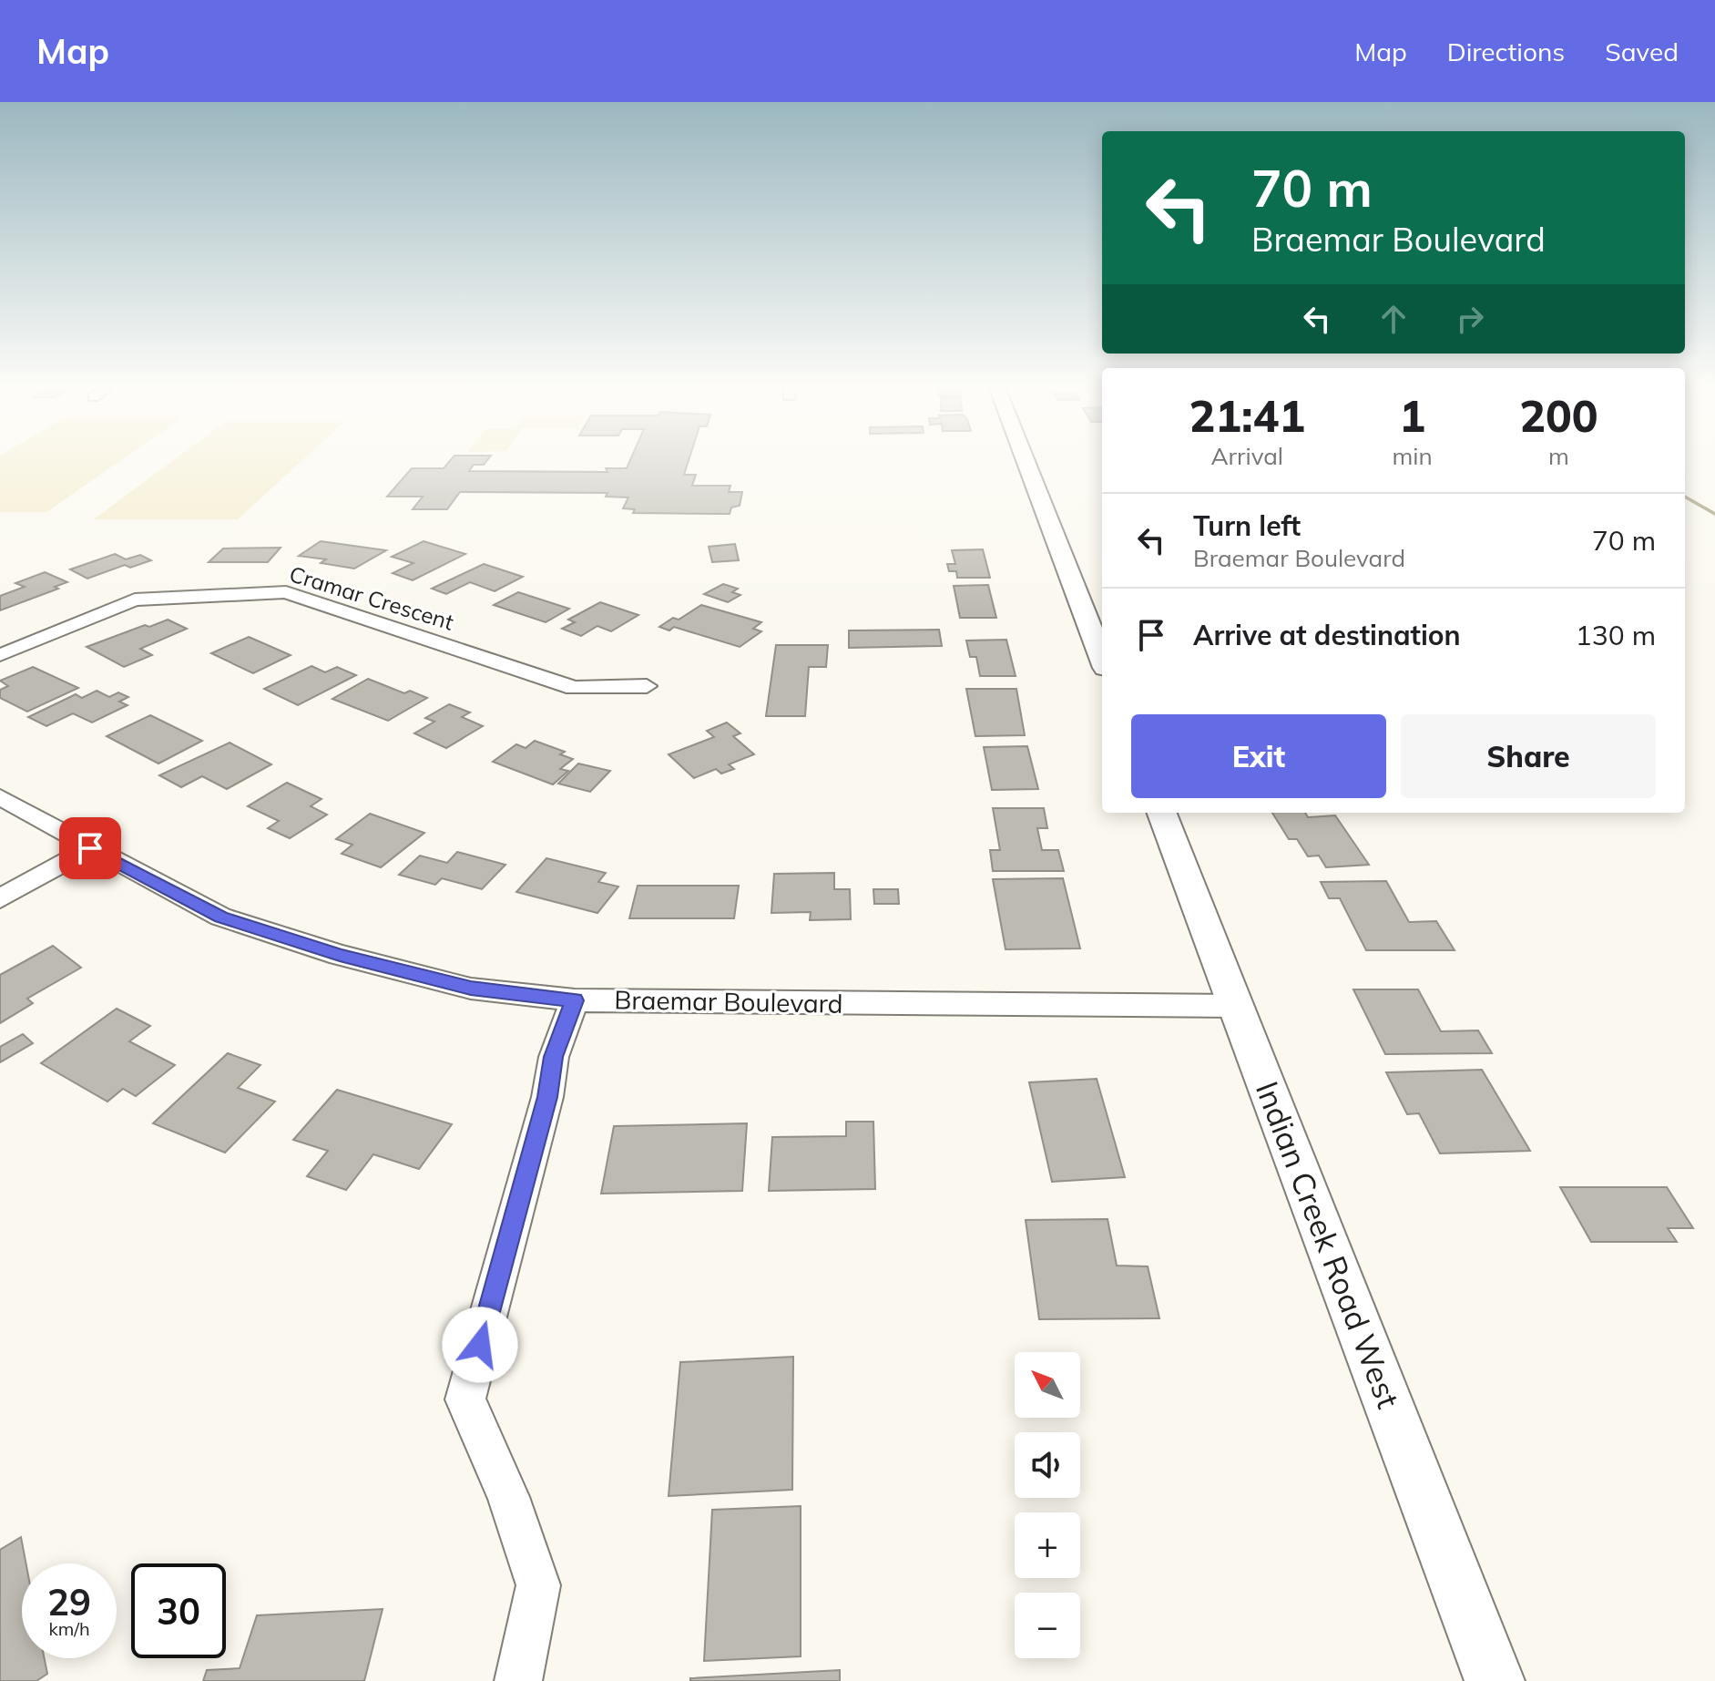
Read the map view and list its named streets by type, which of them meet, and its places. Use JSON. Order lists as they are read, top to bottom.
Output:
{
  "streets": {
    "street": ["Cramar Crescent", "Braemar Boulevard", "Indian Creek Road West"]
  },
  "crossings": [
    ["Braemar Boulevard", "Indian Creek Road West"]
  ],
  "north": "top left",
  "page": {
    "header": "Map",
    "nav": ["Map", "Directions", "Saved"],
    "turn": ["70 m", "Braemar Boulevard"],
    "eta": [
      "21:41",
      "Arrival",
      "1",
      "min",
      "200",
      "m"
    ],
    "list": [
      {
        "name": "Turn left",
        "note": "Braemar Boulevard",
        "value": "70 m"
      },
      {
        "name": "Arrive at destination",
        "value": "130 m"
      }
    ],
    "buttons": ["Exit", "Share"],
    "map_buttons": ["+", "−"],
    "speed": "29 km/h",
    "limit": "30"
  }
}
